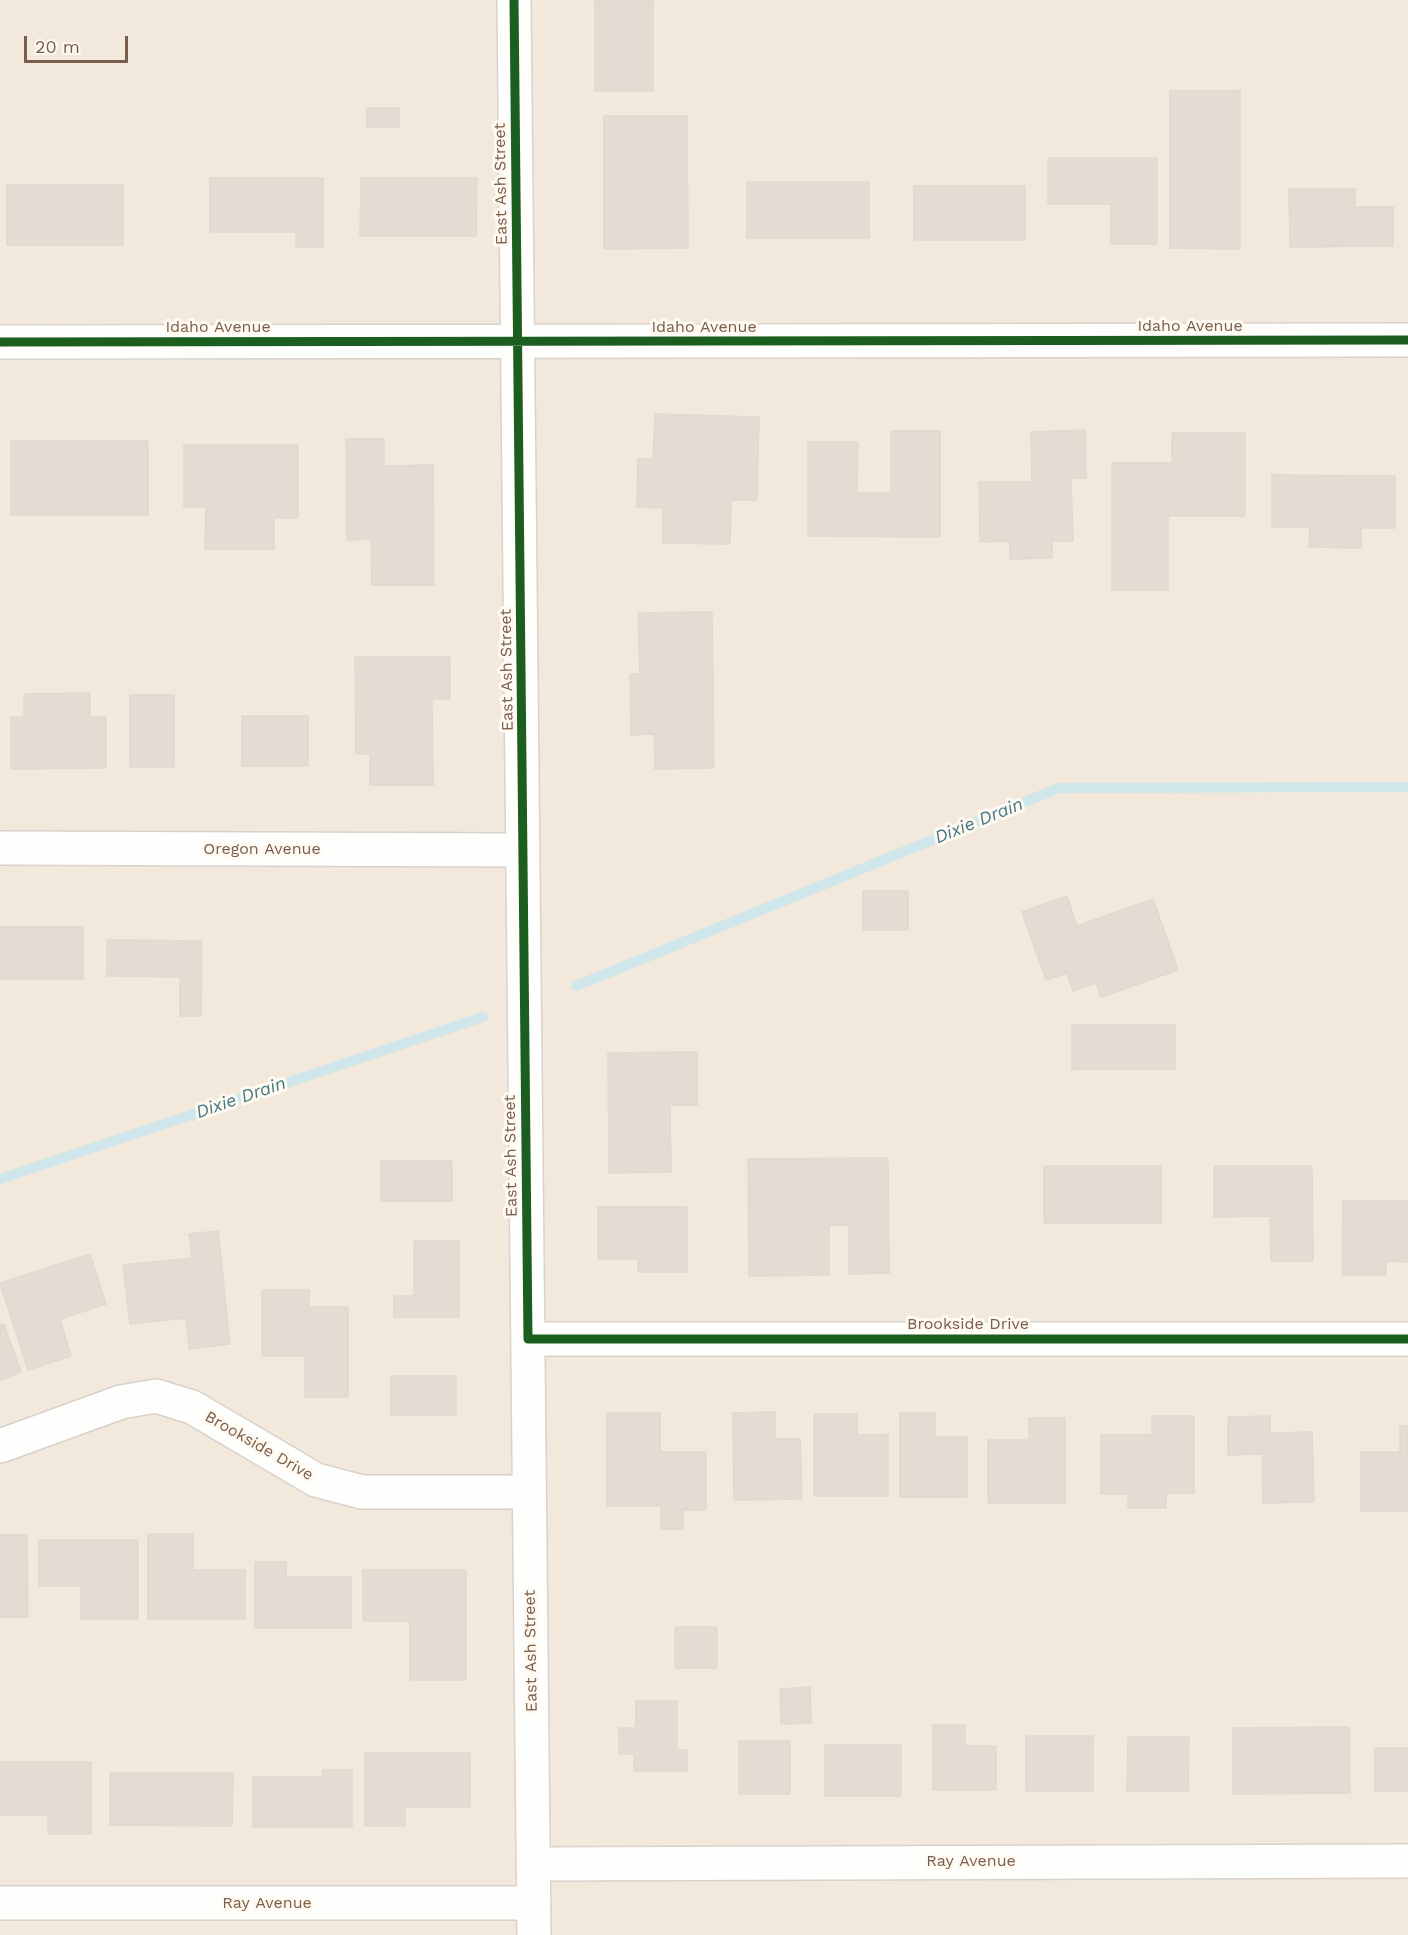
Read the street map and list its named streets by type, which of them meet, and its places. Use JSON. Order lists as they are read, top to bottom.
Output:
{
  "streets": {
    "street": [
      "East Ash Street",
      "Idaho Avenue",
      "Oregon Avenue",
      "Brookside Drive",
      "Ray Avenue"
    ]
  },
  "crossings": [
    ["East Ash Street", "Idaho Avenue"],
    ["East Ash Street", "Oregon Avenue"],
    ["East Ash Street", "Brookside Drive"],
    ["East Ash Street", "Ray Avenue"]
  ],
  "water": ["Dixie Drain"],
  "scale_bar": "20 m"
}
